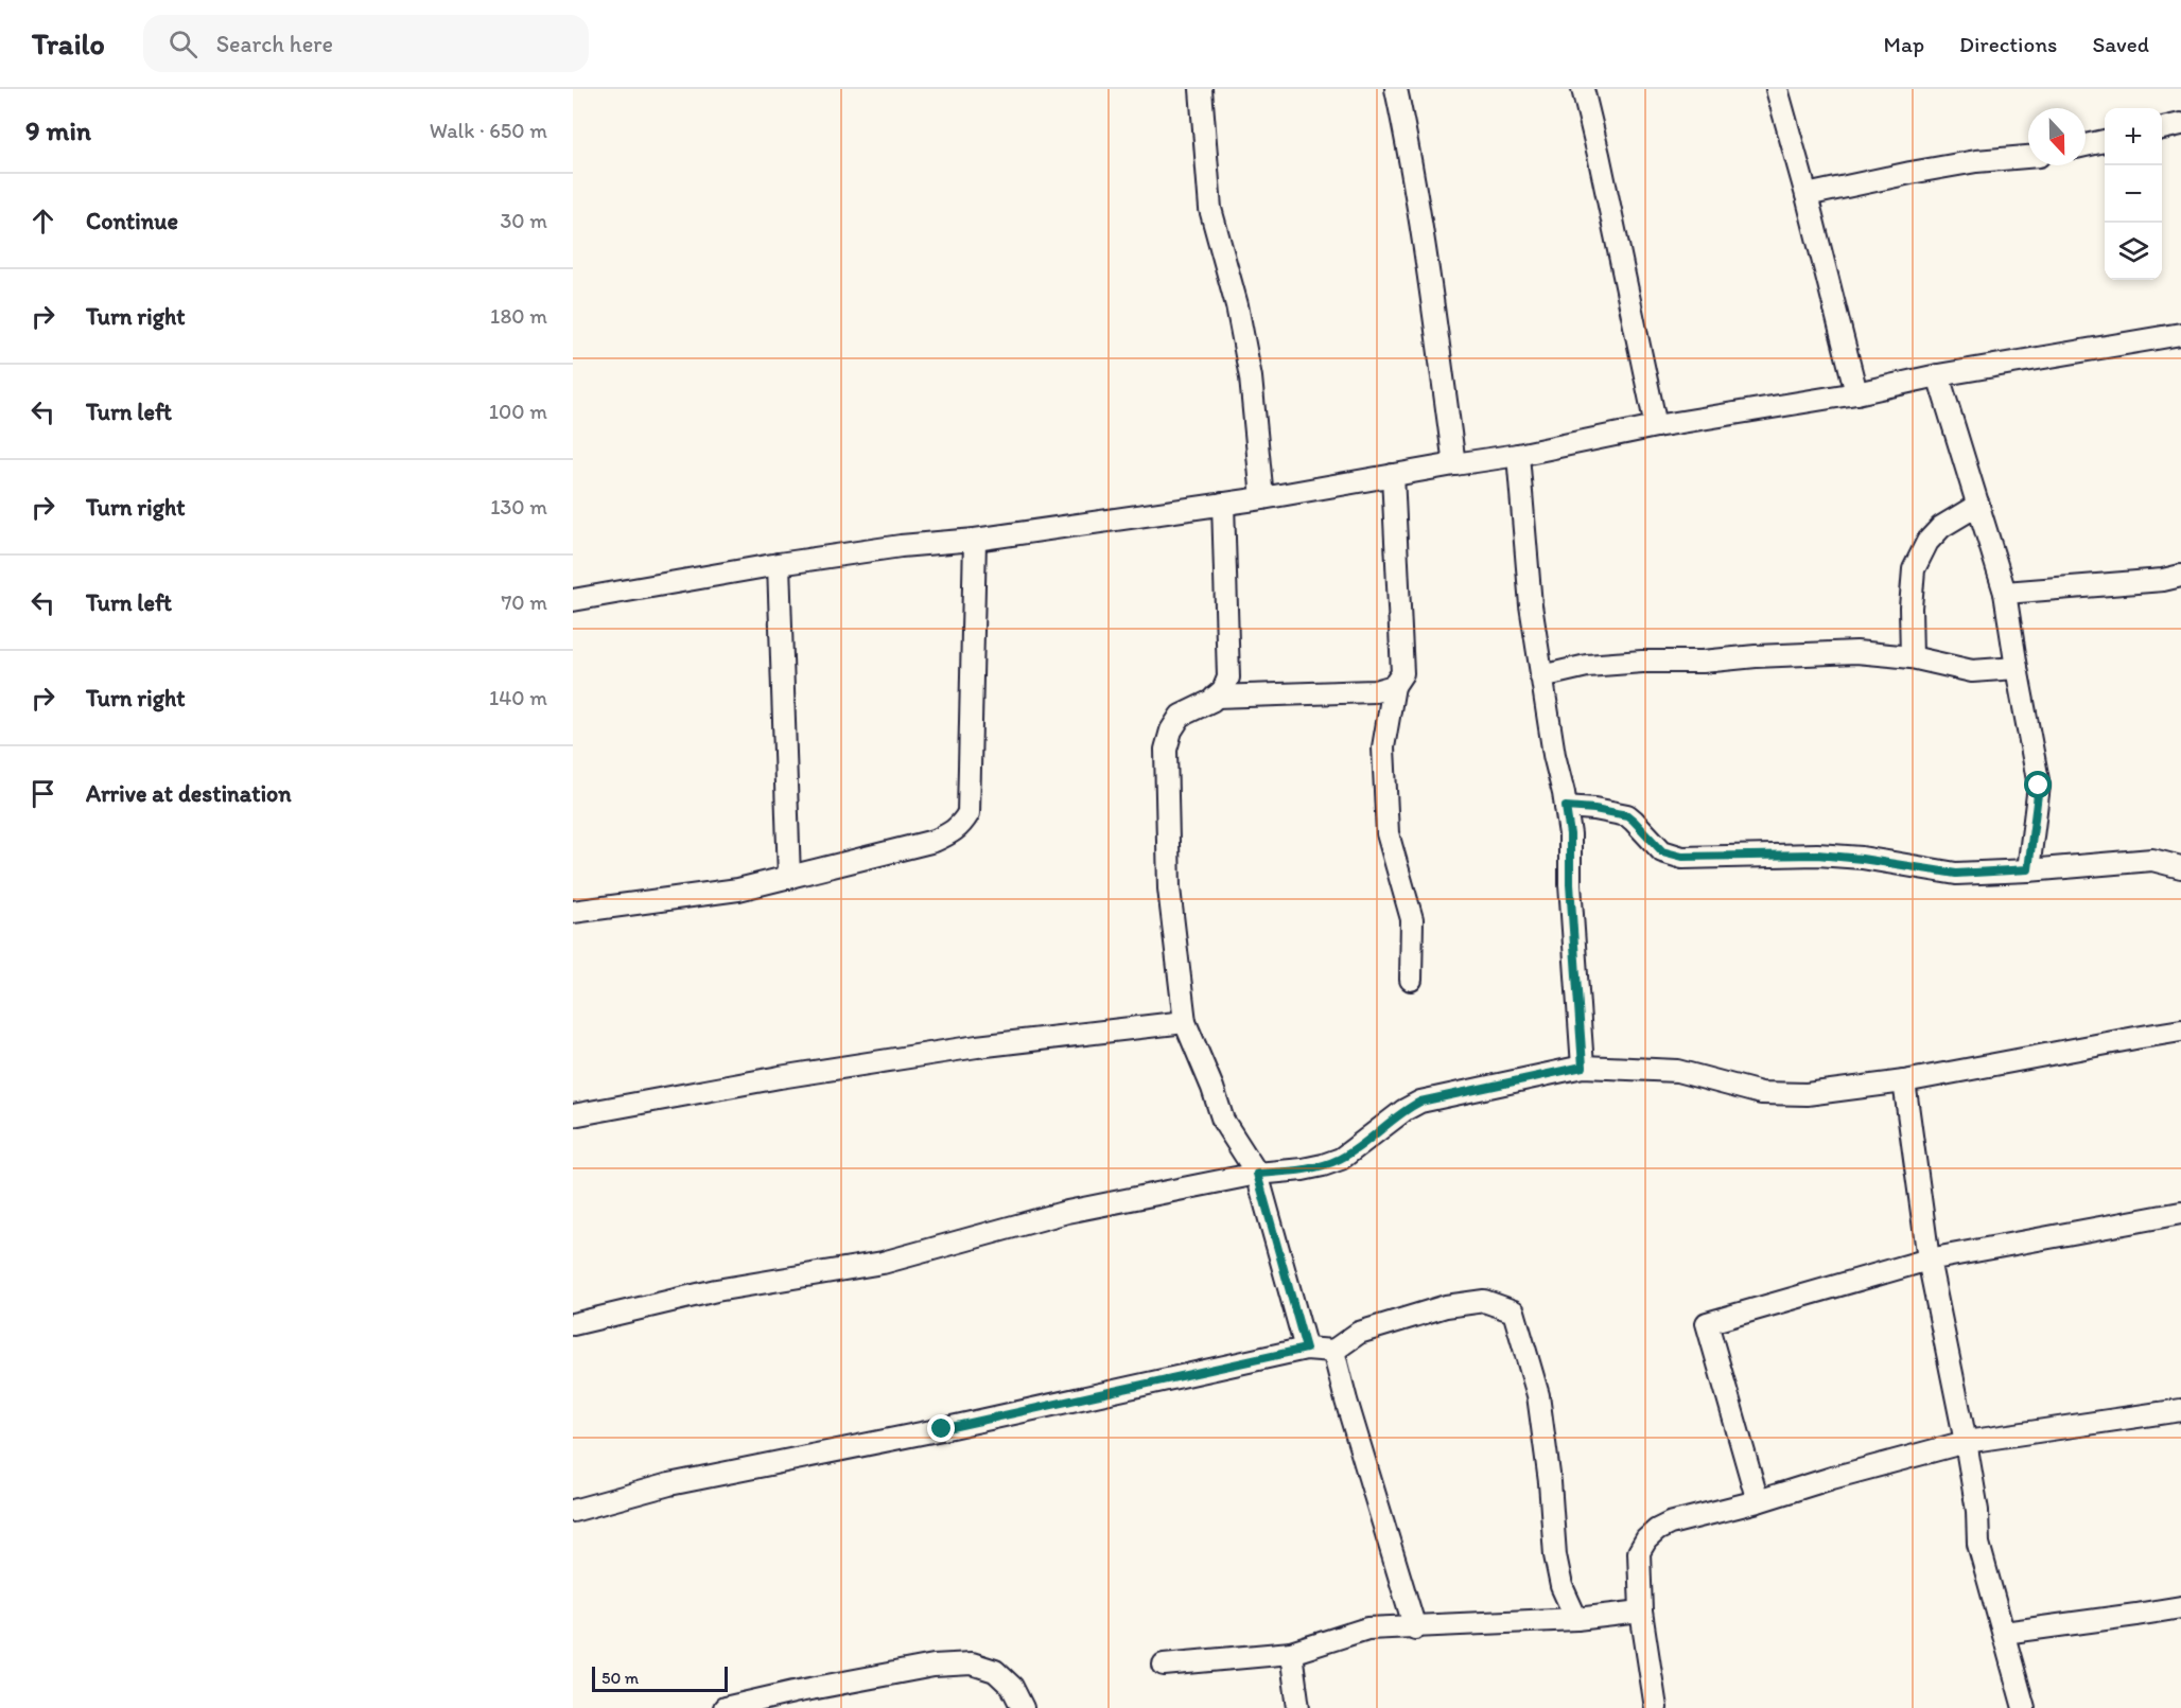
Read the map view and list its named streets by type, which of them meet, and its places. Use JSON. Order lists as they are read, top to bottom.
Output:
{
  "scale_bar": "50 m",
  "north": "bottom",
  "page": {
    "header": "Trailo",
    "search": "Search here",
    "nav": ["Map", "Directions", "Saved"],
    "heading": ["9 min", "Walk · 650 m"],
    "map_buttons": ["+", "−"],
    "list": [
      ["Continue", "30 m"],
      ["Turn right", "180 m"],
      ["Turn left", "100 m"],
      ["Turn right", "130 m"],
      ["Turn left", "70 m"],
      ["Turn right", "140 m"],
      "Arrive at destination"
    ],
    "scale": "50 m"
  }
}
